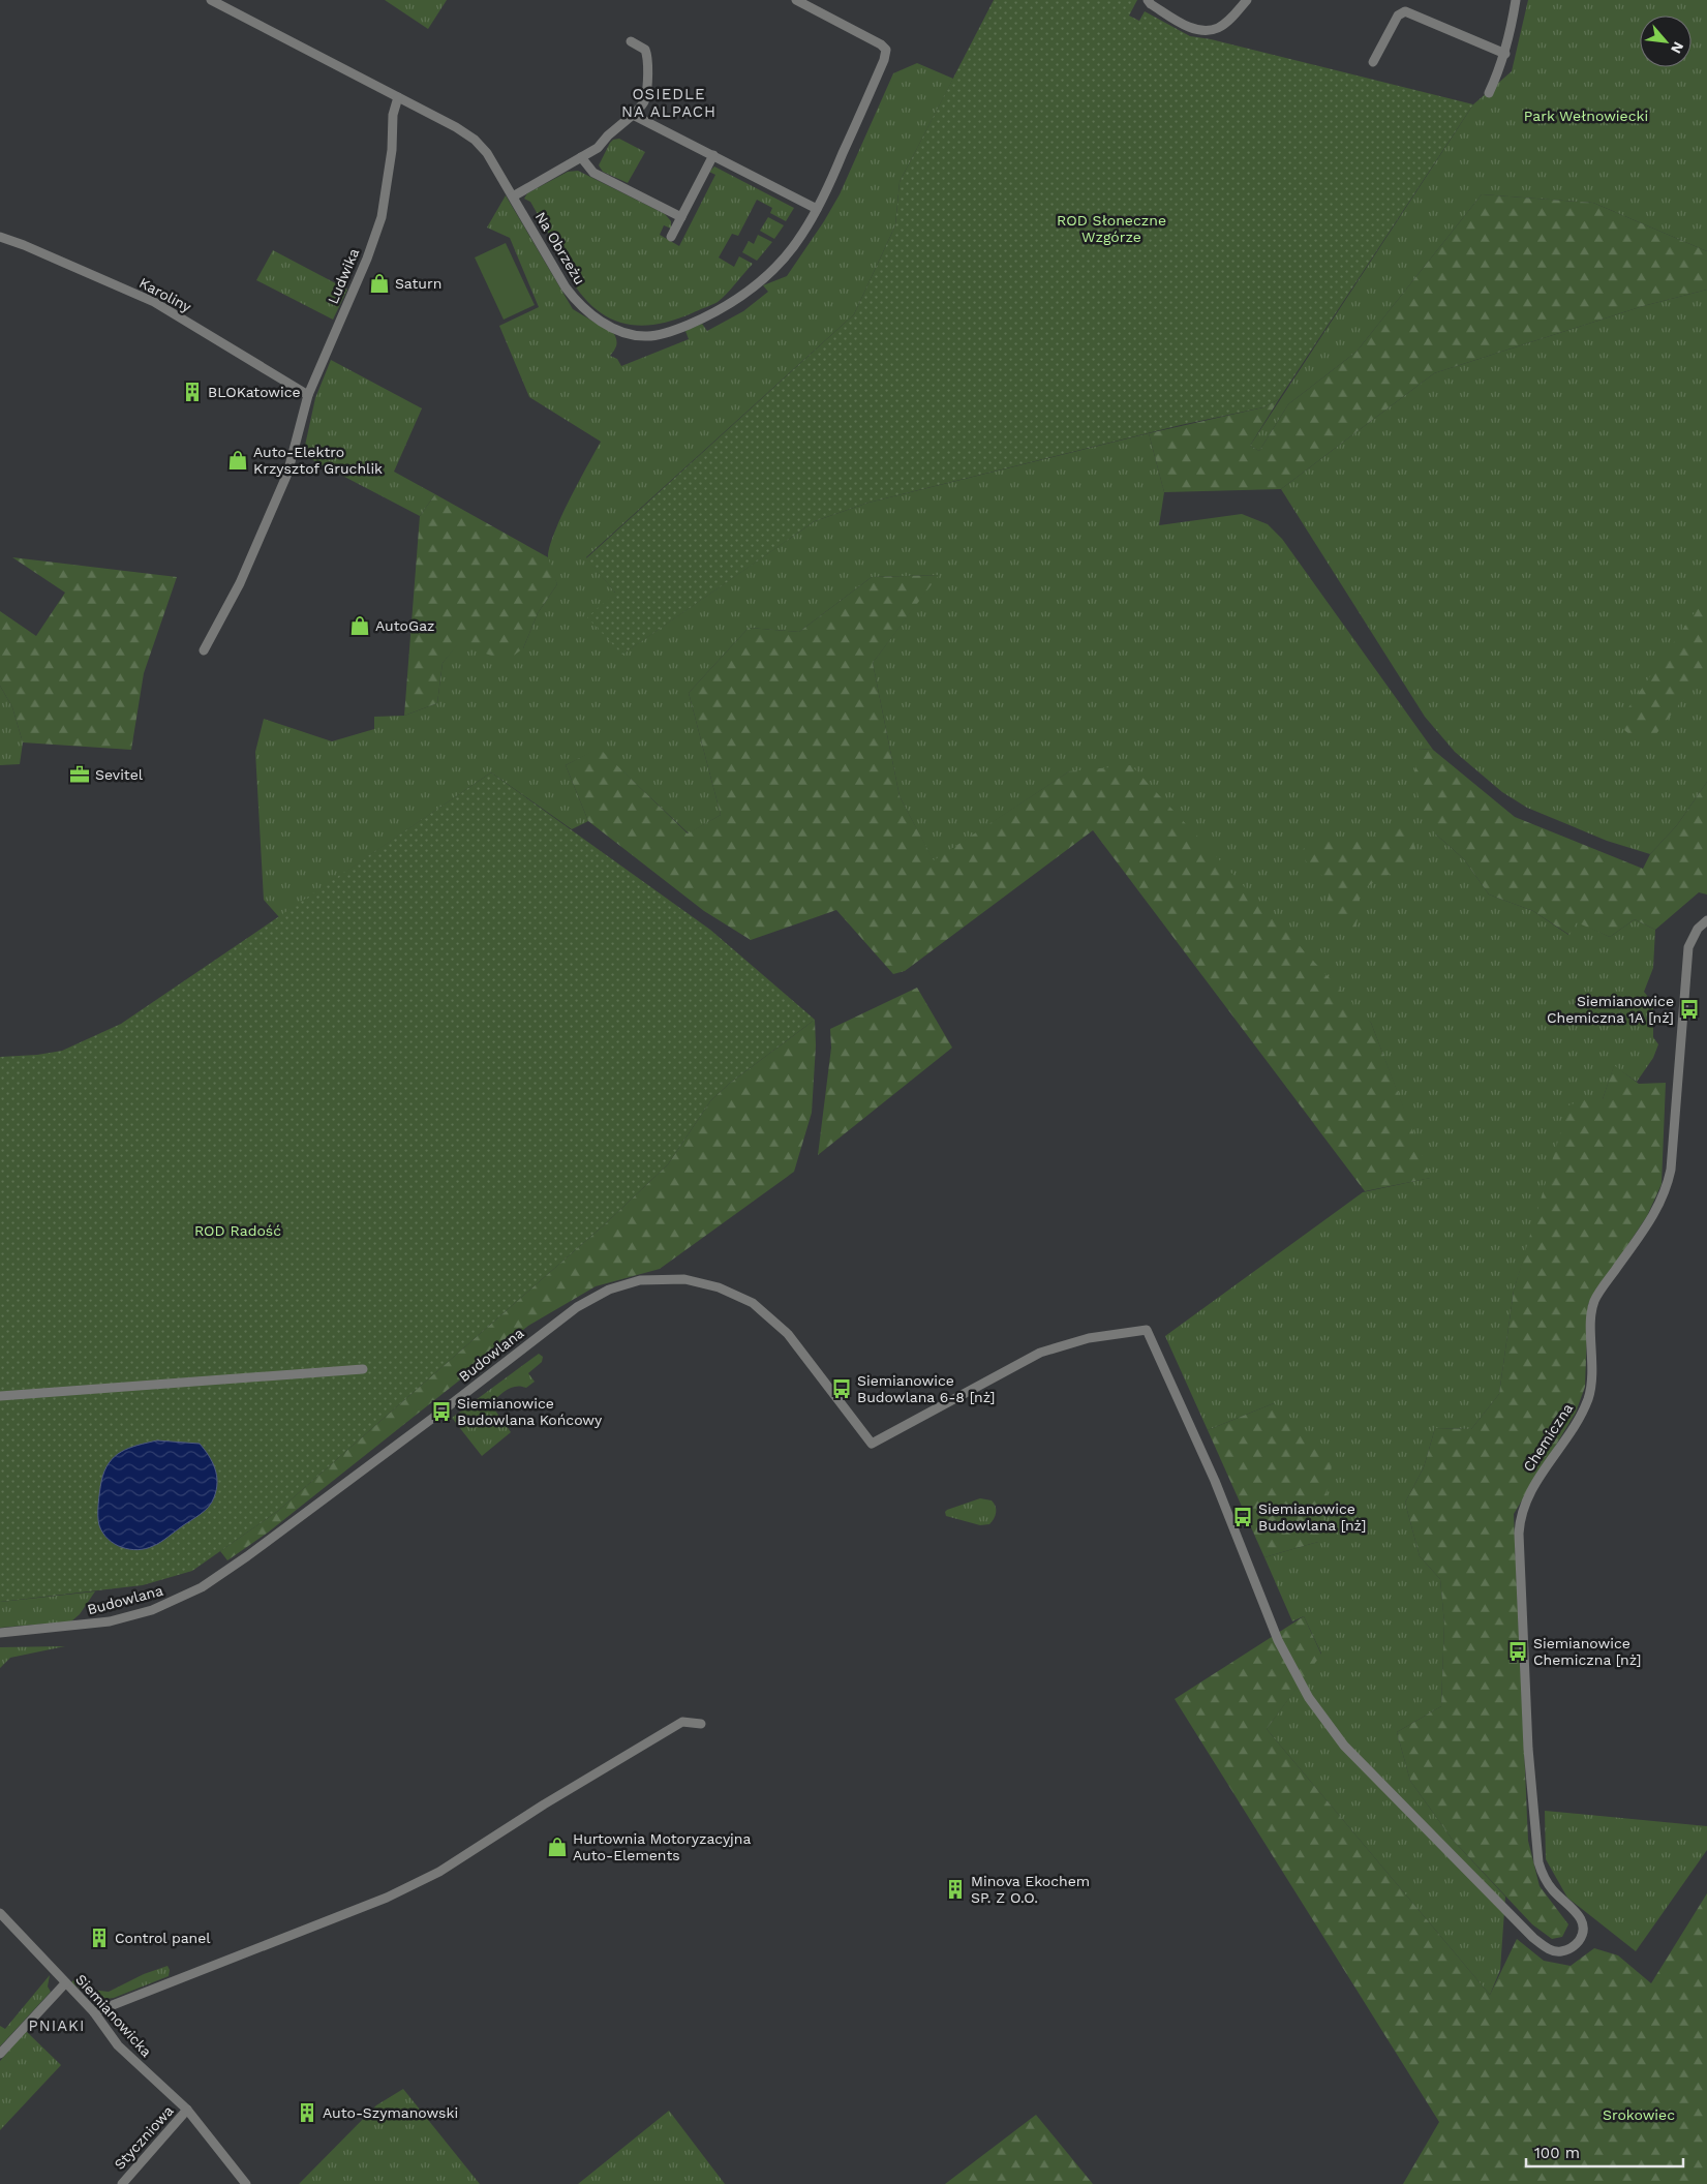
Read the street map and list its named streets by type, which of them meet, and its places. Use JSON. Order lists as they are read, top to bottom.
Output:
{
  "streets": {
    "street": [
      "Na Obrzeżu",
      "Ludwika",
      "Karoliny",
      "Budowlana",
      "Chemiczna",
      "Siemianowicka",
      "Styczniowa"
    ]
  },
  "crossings": [
    ["Na Obrzeżu", "Ludwika"],
    ["Ludwika", "Karoliny"],
    ["Budowlana", "Chemiczna"],
    ["Siemianowicka", "Styczniowa"]
  ],
  "districts": ["OSIEDLE NA ALPACH", "PNIAKI"],
  "parks": [
    "Park Wełnowiecki",
    "ROD Słoneczne Wzgórze",
    "ROD Radość",
    "Srokowiec"
  ],
  "places": {
    "shop": [
      "Saturn",
      "Auto-Elektro Krzysztof Gruchlik",
      "AutoGaz",
      "Hurtownia Motoryzacyjna Auto-Elements"
    ],
    "building": [
      "BLOKatowice",
      "Minova Ekochem SP. Z O.O.",
      "Control panel",
      "Auto-Szymanowski"
    ],
    "office": ["Sevitel"],
    "bus stop": [
      "Siemianowice Chemiczna 1A [nż]",
      "Siemianowice Budowlana 6-8 [nż]",
      "Siemianowice Budowlana Końcowy",
      "Siemianowice Budowlana [nż]",
      "Siemianowice Chemiczna [nż]"
    ]
  },
  "scale_bar": "100 m",
  "north": "bottom right"
}
